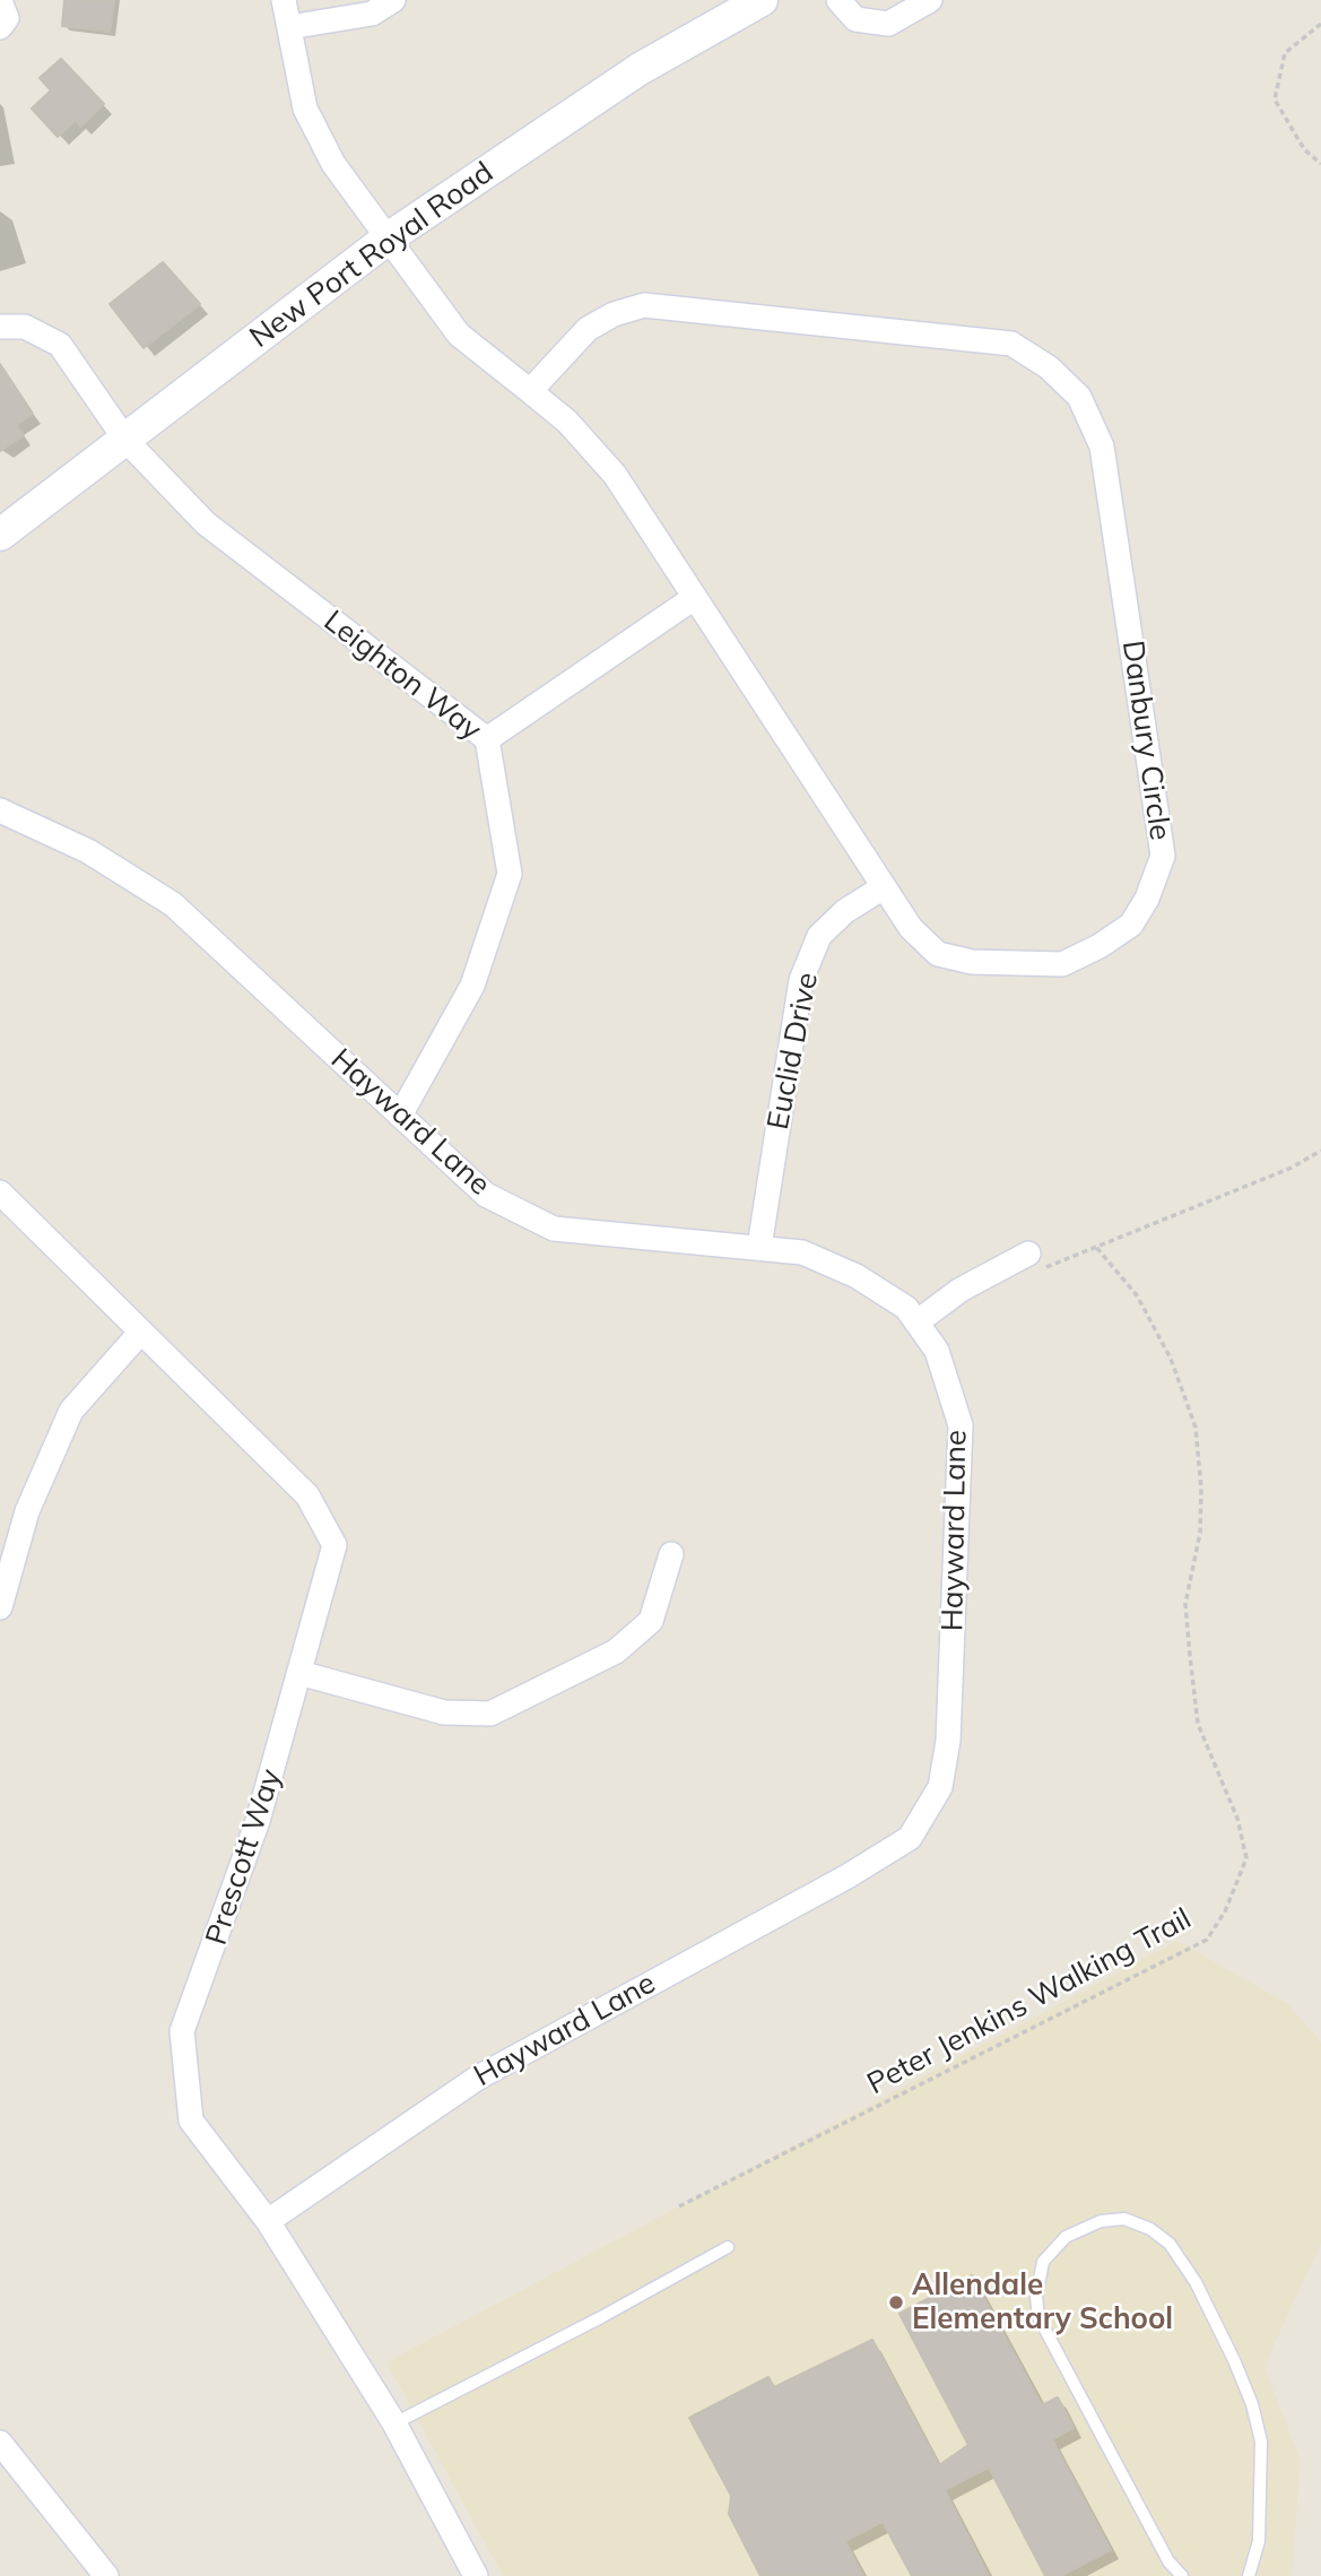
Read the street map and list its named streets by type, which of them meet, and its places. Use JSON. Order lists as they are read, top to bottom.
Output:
{
  "streets": {
    "street": [
      "New Port Royal Road",
      "Leighton Way",
      "Danbury Circle",
      "Euclid Drive",
      "Hayward Lane",
      "Prescott Way"
    ],
    "path": ["Peter Jenkins Walking Trail"]
  },
  "crossings": [
    ["New Port Royal Road", "Leighton Way"],
    ["New Port Royal Road", "Danbury Circle"],
    ["Leighton Way", "Hayward Lane"],
    ["Danbury Circle", "Euclid Drive"],
    ["Euclid Drive", "Hayward Lane"],
    ["Hayward Lane", "Prescott Way"]
  ],
  "places": ["Allendale Elementary School"]
}
